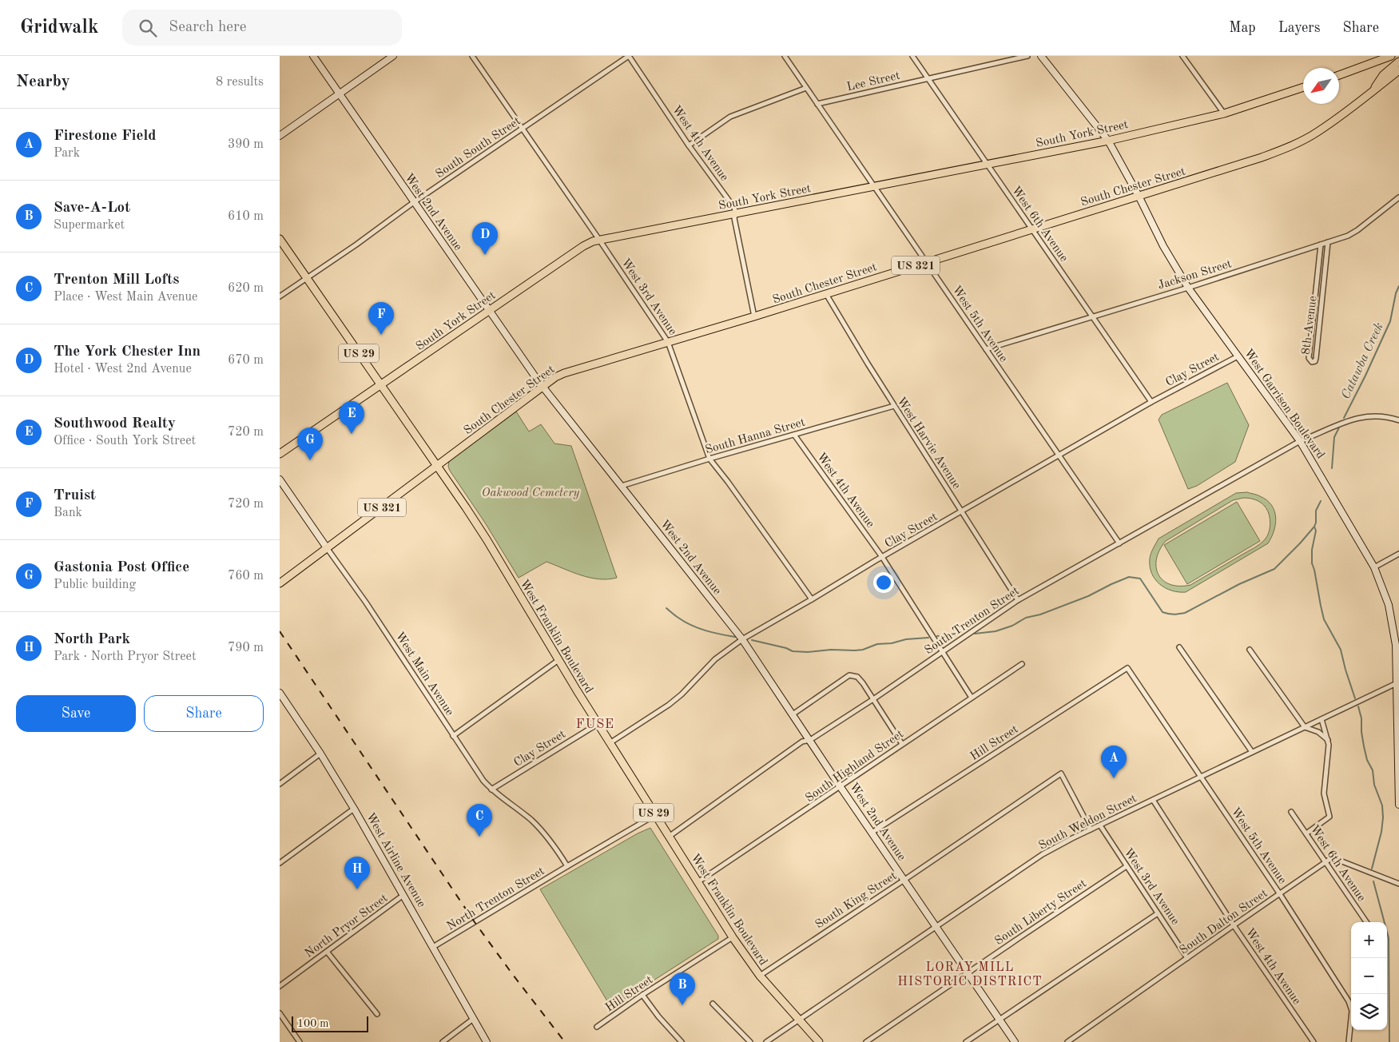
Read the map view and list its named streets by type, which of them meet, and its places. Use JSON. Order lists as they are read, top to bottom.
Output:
{
  "streets": {
    "main road": [
      "South York Street",
      "South Chester Street",
      "West 2nd Avenue",
      "US 321",
      "US 29",
      "West Garrison Boulevard",
      "West Franklin Boulevard",
      "West Main Avenue",
      "West Airline Avenue"
    ],
    "street": [
      "Lee Street",
      "West 4th Avenue",
      "South South Street",
      "West 6th Avenue",
      "Jackson Street",
      "West 3rd Avenue",
      "West 5th Avenue",
      "8th Avenue",
      "Clay Street",
      "South Hanna Street",
      "West Harvie Avenue",
      "South Trenton Street",
      "Hill Street",
      "South Highland Street",
      "South Weldon Street",
      "North Trenton Street",
      "South King Street",
      "South Liberty Street",
      "South Dalton Street",
      "North Pryor Street"
    ]
  },
  "crossings": [
    ["Lee Street", "West 6th Avenue"],
    ["Lee Street", "West 5th Avenue"],
    ["South York Street", "West 4th Avenue"],
    ["South York Street", "West 2nd Avenue"],
    ["South York Street", "West 6th Avenue"],
    ["South York Street", "West 3rd Avenue"],
    ["South York Street", "West 5th Avenue"],
    ["South York Street", "West Garrison Boulevard"],
    ["South York Street", "West Franklin Boulevard"],
    ["West 4th Avenue", "South South Street"],
    ["West 4th Avenue", "South Chester Street"],
    ["West 4th Avenue", "Clay Street"],
    ["West 4th Avenue", "South Hanna Street"],
    ["West 4th Avenue", "South Trenton Street"],
    ["West 4th Avenue", "South Highland Street"],
    ["West 4th Avenue", "South Weldon Street"],
    ["West 4th Avenue", "South Dalton Street"],
    ["South South Street", "West 2nd Avenue"],
    ["South South Street", "West 3rd Avenue"],
    ["South South Street", "West Franklin Boulevard"],
    ["South Chester Street", "West 2nd Avenue"],
    ["South Chester Street", "West 6th Avenue"],
    ["South Chester Street", "US 321"],
    ["South Chester Street", "West 3rd Avenue"],
    ["South Chester Street", "West 5th Avenue"],
    ["South Chester Street", "West Garrison Boulevard"],
    ["South Chester Street", "West Harvie Avenue"],
    ["South Chester Street", "West Franklin Boulevard"],
    ["South Chester Street", "West Main Avenue"],
    ["West 2nd Avenue", "Clay Street"],
    ["West 2nd Avenue", "South Hanna Street"],
    ["West 2nd Avenue", "South Trenton Street"],
    ["West 2nd Avenue", "Hill Street"],
    ["West 2nd Avenue", "South Highland Street"],
    ["West 2nd Avenue", "South Weldon Street"],
    ["West 2nd Avenue", "South King Street"],
    ["West 2nd Avenue", "South Liberty Street"],
    ["West 6th Avenue", "Jackson Street"],
    ["West 6th Avenue", "Clay Street"],
    ["West 6th Avenue", "South Dalton Street"],
    ["US 321", "West Main Avenue"],
    ["Jackson Street", "West 5th Avenue"],
    ["Jackson Street", "8th Avenue"],
    ["Jackson Street", "West Garrison Boulevard"],
    ["West 3rd Avenue", "Clay Street"],
    ["West 3rd Avenue", "South Hanna Street"],
    ["West 3rd Avenue", "South Weldon Street"],
    ["West 3rd Avenue", "South Liberty Street"],
    ["West 3rd Avenue", "South Dalton Street"],
    ["West 5th Avenue", "Clay Street"],
    ["West 5th Avenue", "South Trenton Street"],
    ["West 5th Avenue", "Hill Street"],
    ["West 5th Avenue", "South Weldon Street"],
    ["West 5th Avenue", "South Dalton Street"],
    ["Clay Street", "West Garrison Boulevard"],
    ["Clay Street", "West Harvie Avenue"],
    ["Clay Street", "West Franklin Boulevard"],
    ["Clay Street", "West Main Avenue"],
    ["West Garrison Boulevard", "South Trenton Street"],
    ["West Garrison Boulevard", "South Weldon Street"],
    ["South Hanna Street", "West Harvie Avenue"],
    ["West Harvie Avenue", "South Trenton Street"],
    ["South Trenton Street", "West Franklin Boulevard"],
    ["West Franklin Boulevard", "Hill Street"],
    ["West Franklin Boulevard", "South Highland Street"],
    ["West Franklin Boulevard", "South Weldon Street"],
    ["West Franklin Boulevard", "South King Street"],
    ["West Main Avenue", "North Trenton Street"],
    ["South Weldon Street", "South King Street"],
    ["West Airline Avenue", "North Trenton Street"],
    ["West Airline Avenue", "North Pryor Street"]
  ],
  "districts": ["FUSE", "LORAY MILL HISTORIC DISTRICT"],
  "water": ["Catawba Creek"],
  "parks": ["Oakwood Cemetery"],
  "scale_bar": "100 m",
  "north": "bottom left",
  "page": {
    "header": "Gridwalk",
    "search": "Search here",
    "nav": ["Map", "Layers", "Share"],
    "heading": ["Nearby", "8 results"],
    "list": [
      {
        "mark": "A",
        "name": "Firestone Field",
        "note": "Park",
        "value": "390 m"
      },
      {
        "mark": "B",
        "name": "Save-A-Lot",
        "note": "Supermarket",
        "value": "610 m"
      },
      {
        "mark": "C",
        "name": "Trenton Mill Lofts",
        "note": "Place · West Main Avenue",
        "value": "620 m"
      },
      {
        "mark": "D",
        "name": "The York Chester Inn",
        "note": "Hotel · West 2nd Avenue",
        "value": "670 m"
      },
      {
        "mark": "E",
        "name": "Southwood Realty",
        "note": "Office · South York Street",
        "value": "720 m"
      },
      {
        "mark": "F",
        "name": "Truist",
        "note": "Bank",
        "value": "720 m"
      },
      {
        "mark": "G",
        "name": "Gastonia Post Office",
        "note": "Public building",
        "value": "760 m"
      },
      {
        "mark": "H",
        "name": "North Park",
        "note": "Park · North Pryor Street",
        "value": "790 m"
      }
    ],
    "pins": [
      "D",
      "F",
      "E",
      "G",
      "A",
      "C",
      "H",
      "B"
    ],
    "buttons": ["Save", "Share"],
    "map_buttons": ["+", "−"],
    "scale": "100 m"
  }
}
